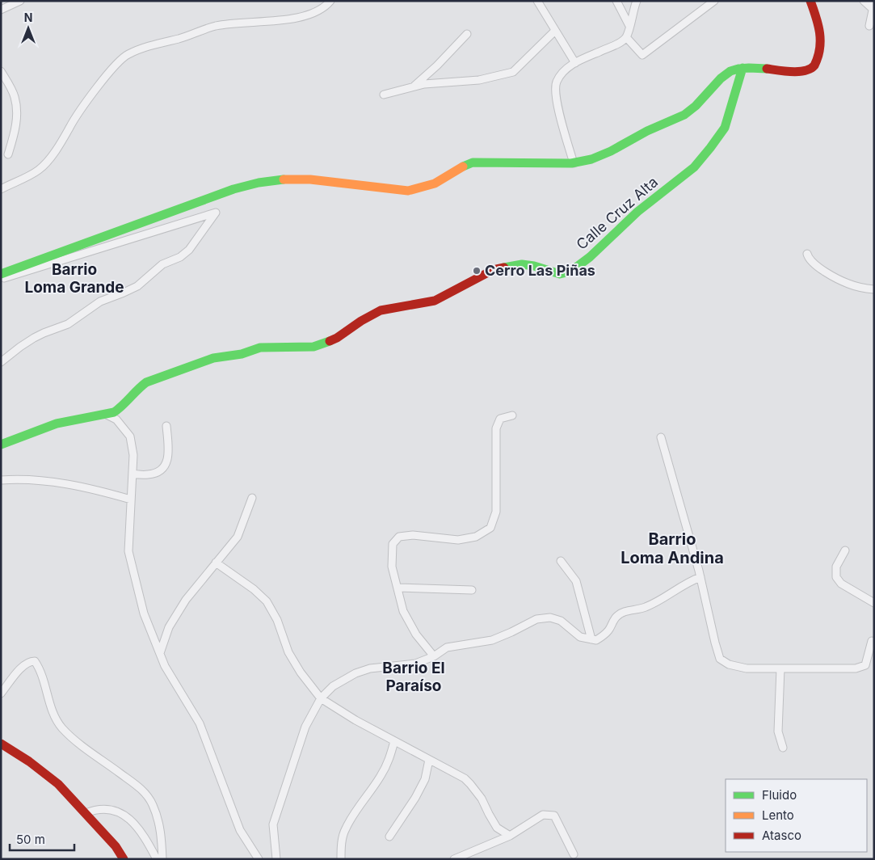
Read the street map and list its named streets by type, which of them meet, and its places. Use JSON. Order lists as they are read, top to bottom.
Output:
{
  "streets": {
    "street": ["Calle Cruz Alta"]
  },
  "districts": ["Barrio Loma Grande", "Barrio Loma Andina", "Barrio El Paraíso"],
  "places": ["Cerro Las Piñas"],
  "legend": ["Fluido", "Lento", "Atasco"],
  "scale_bar": "50 m",
  "north": "top"
}
